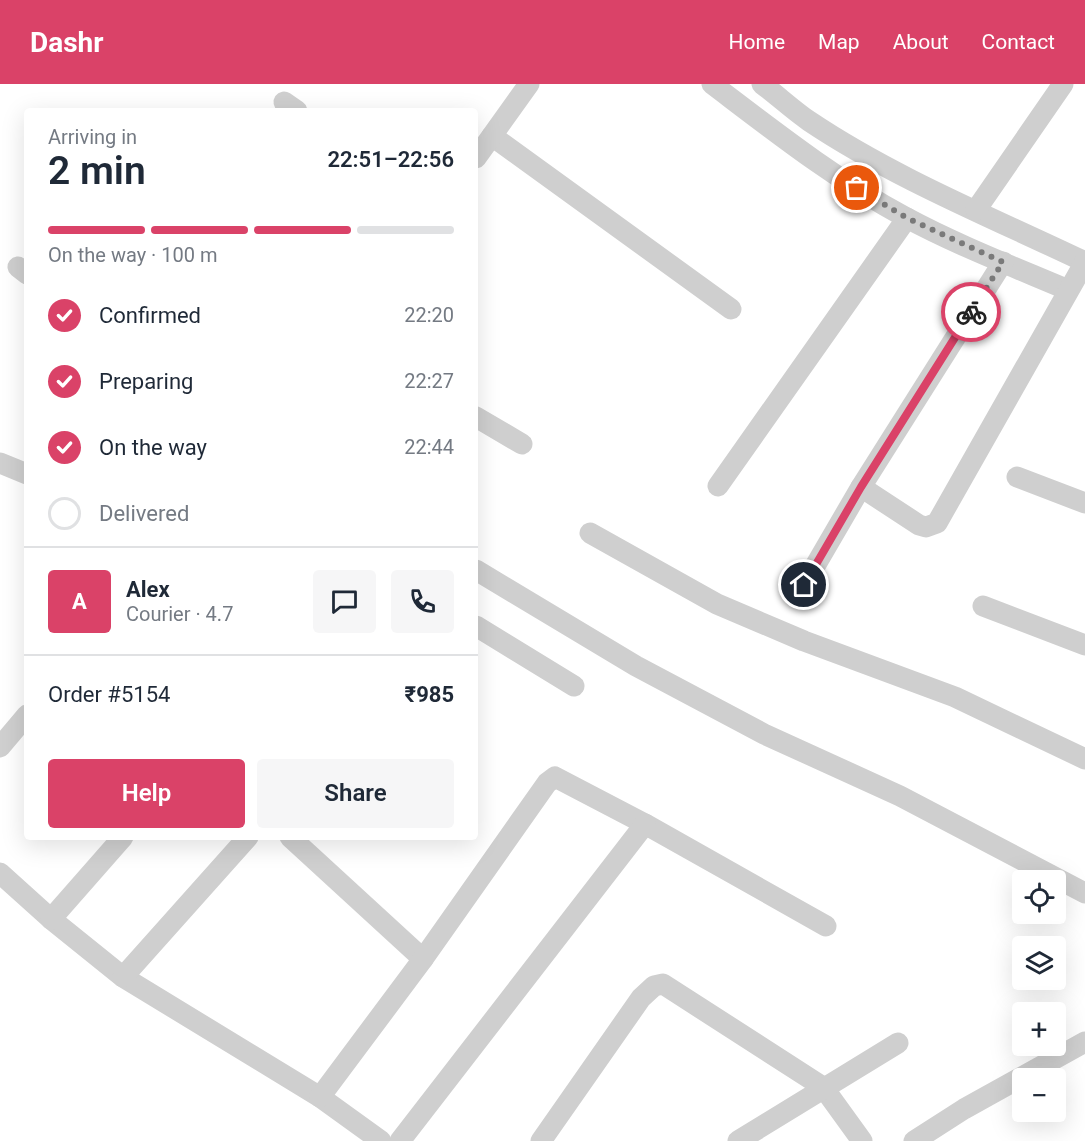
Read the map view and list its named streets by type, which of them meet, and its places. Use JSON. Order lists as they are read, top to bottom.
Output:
{
  "page": {
    "header": "Dashr",
    "nav": [
      "Home",
      "Map",
      "About",
      "Contact"
    ],
    "heading": ["2 min", "Arriving in", "22:51–22:56"],
    "panel": [
      "Alex",
      "Courier · 4.7",
      "Order #5154",
      "₹985"
    ],
    "bar": "On the way · 100 m",
    "list": [
      ["Confirmed", "22:20"],
      ["Preparing", "22:27"],
      ["On the way", "22:44"],
      "Delivered"
    ],
    "round": "A",
    "buttons": ["Help", "Share"],
    "map_buttons": ["+", "−"]
  }
}
